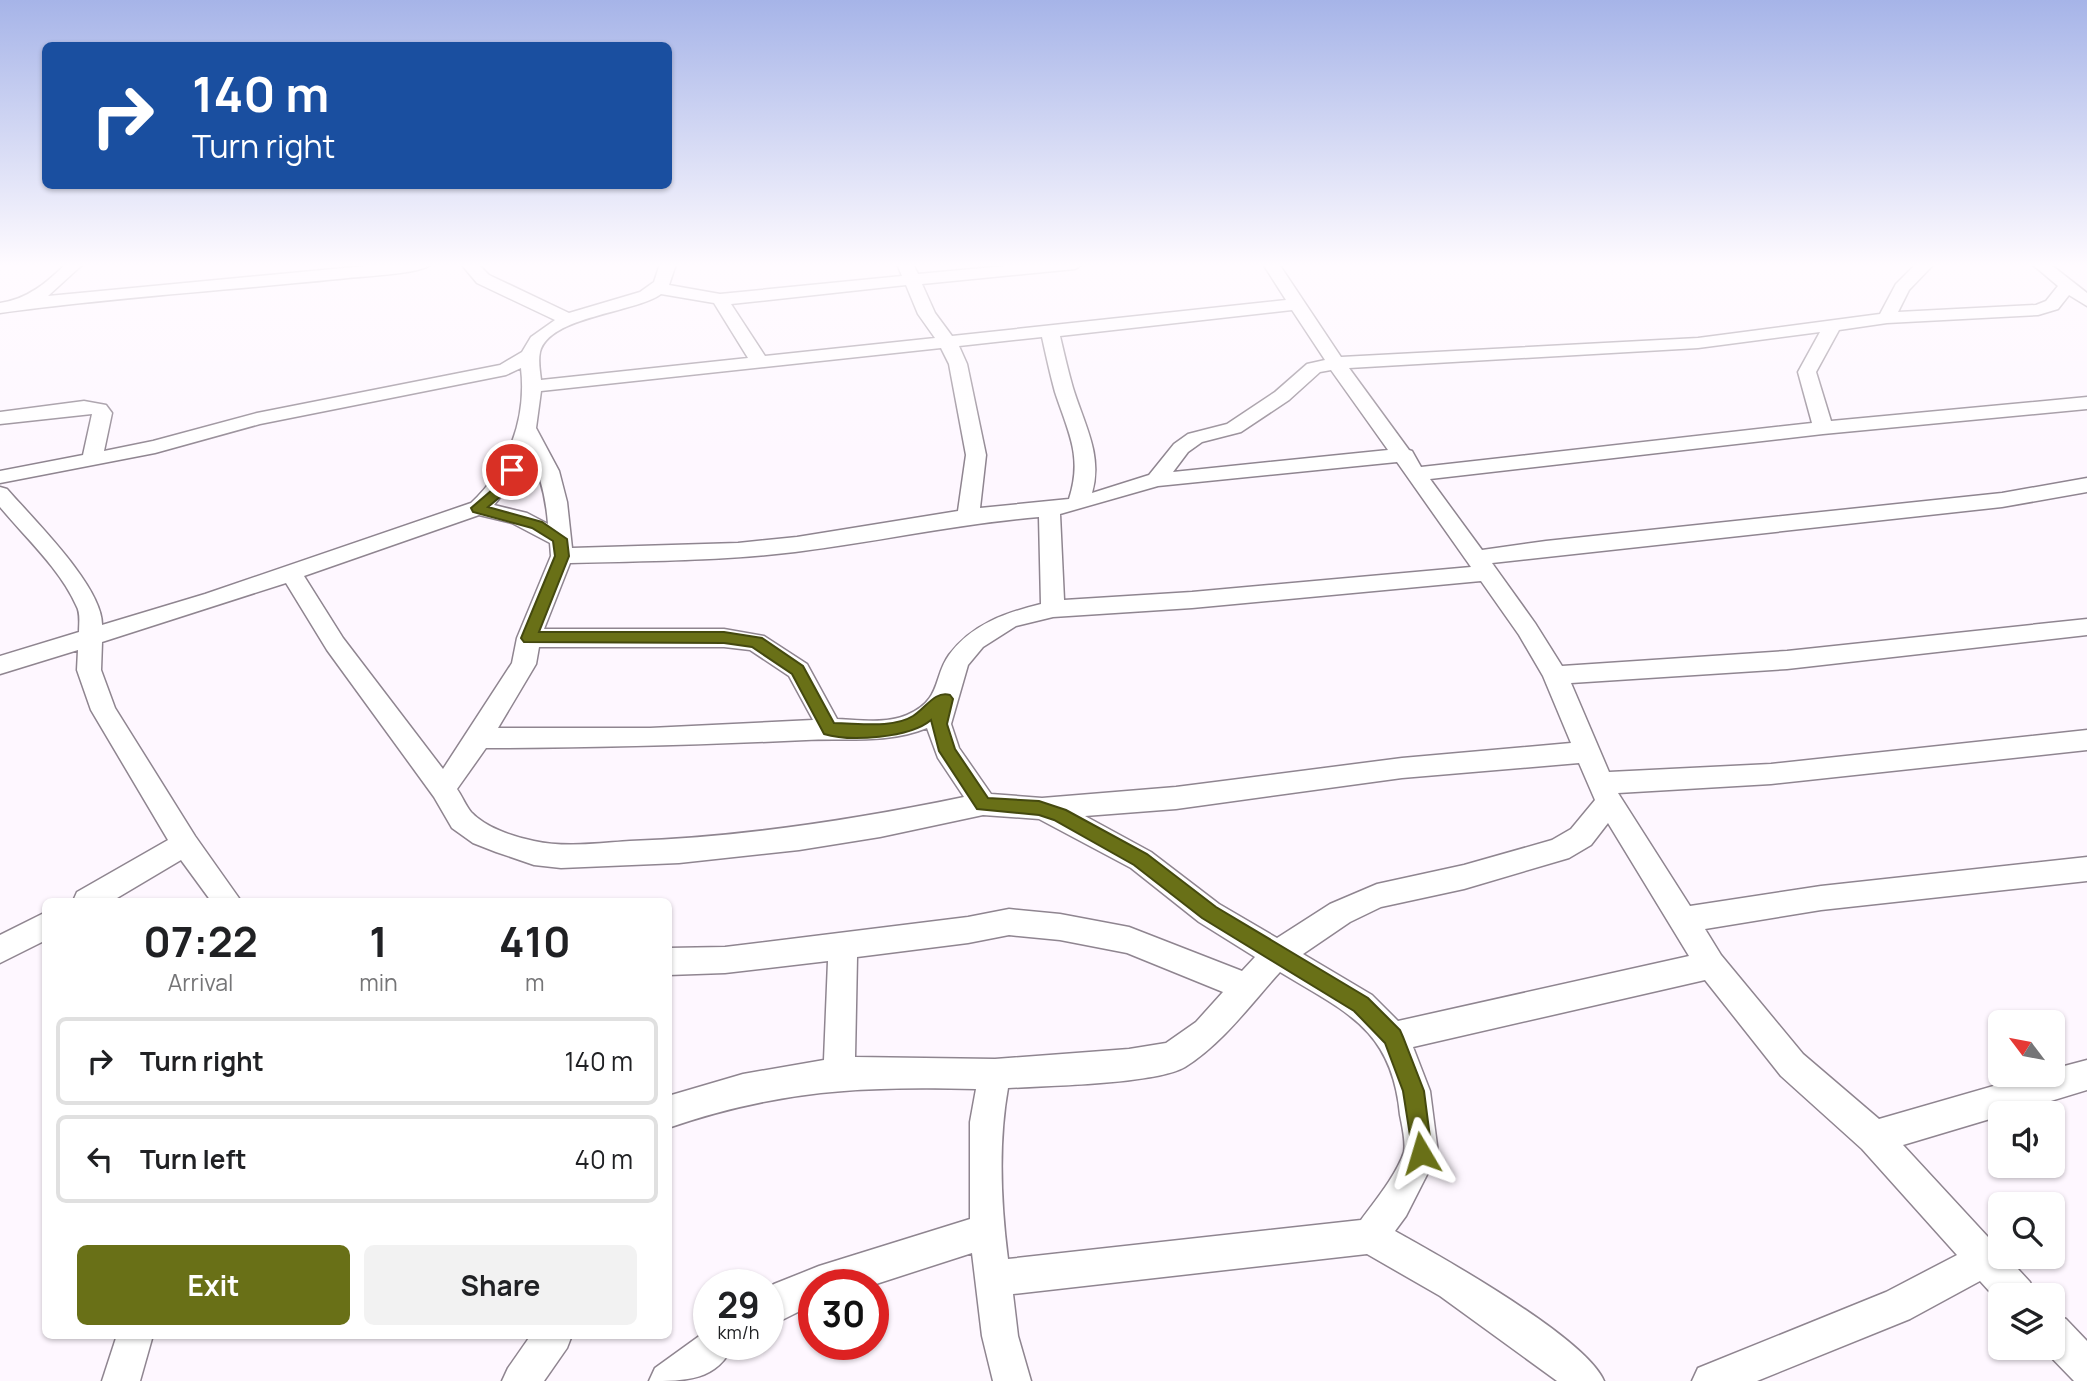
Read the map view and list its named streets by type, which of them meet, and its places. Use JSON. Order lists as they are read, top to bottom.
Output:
{
  "north": "top left",
  "page": {
    "turn": ["140 m", "Turn right"],
    "eta": [
      "07:22",
      "Arrival",
      "1",
      "min",
      "410",
      "m"
    ],
    "list": [
      {
        "name": "Turn right",
        "value": "140 m"
      },
      {
        "name": "Turn left",
        "value": "40 m"
      }
    ],
    "buttons": ["Exit", "Share"],
    "speed": "29 km/h",
    "limit": "30"
  }
}
